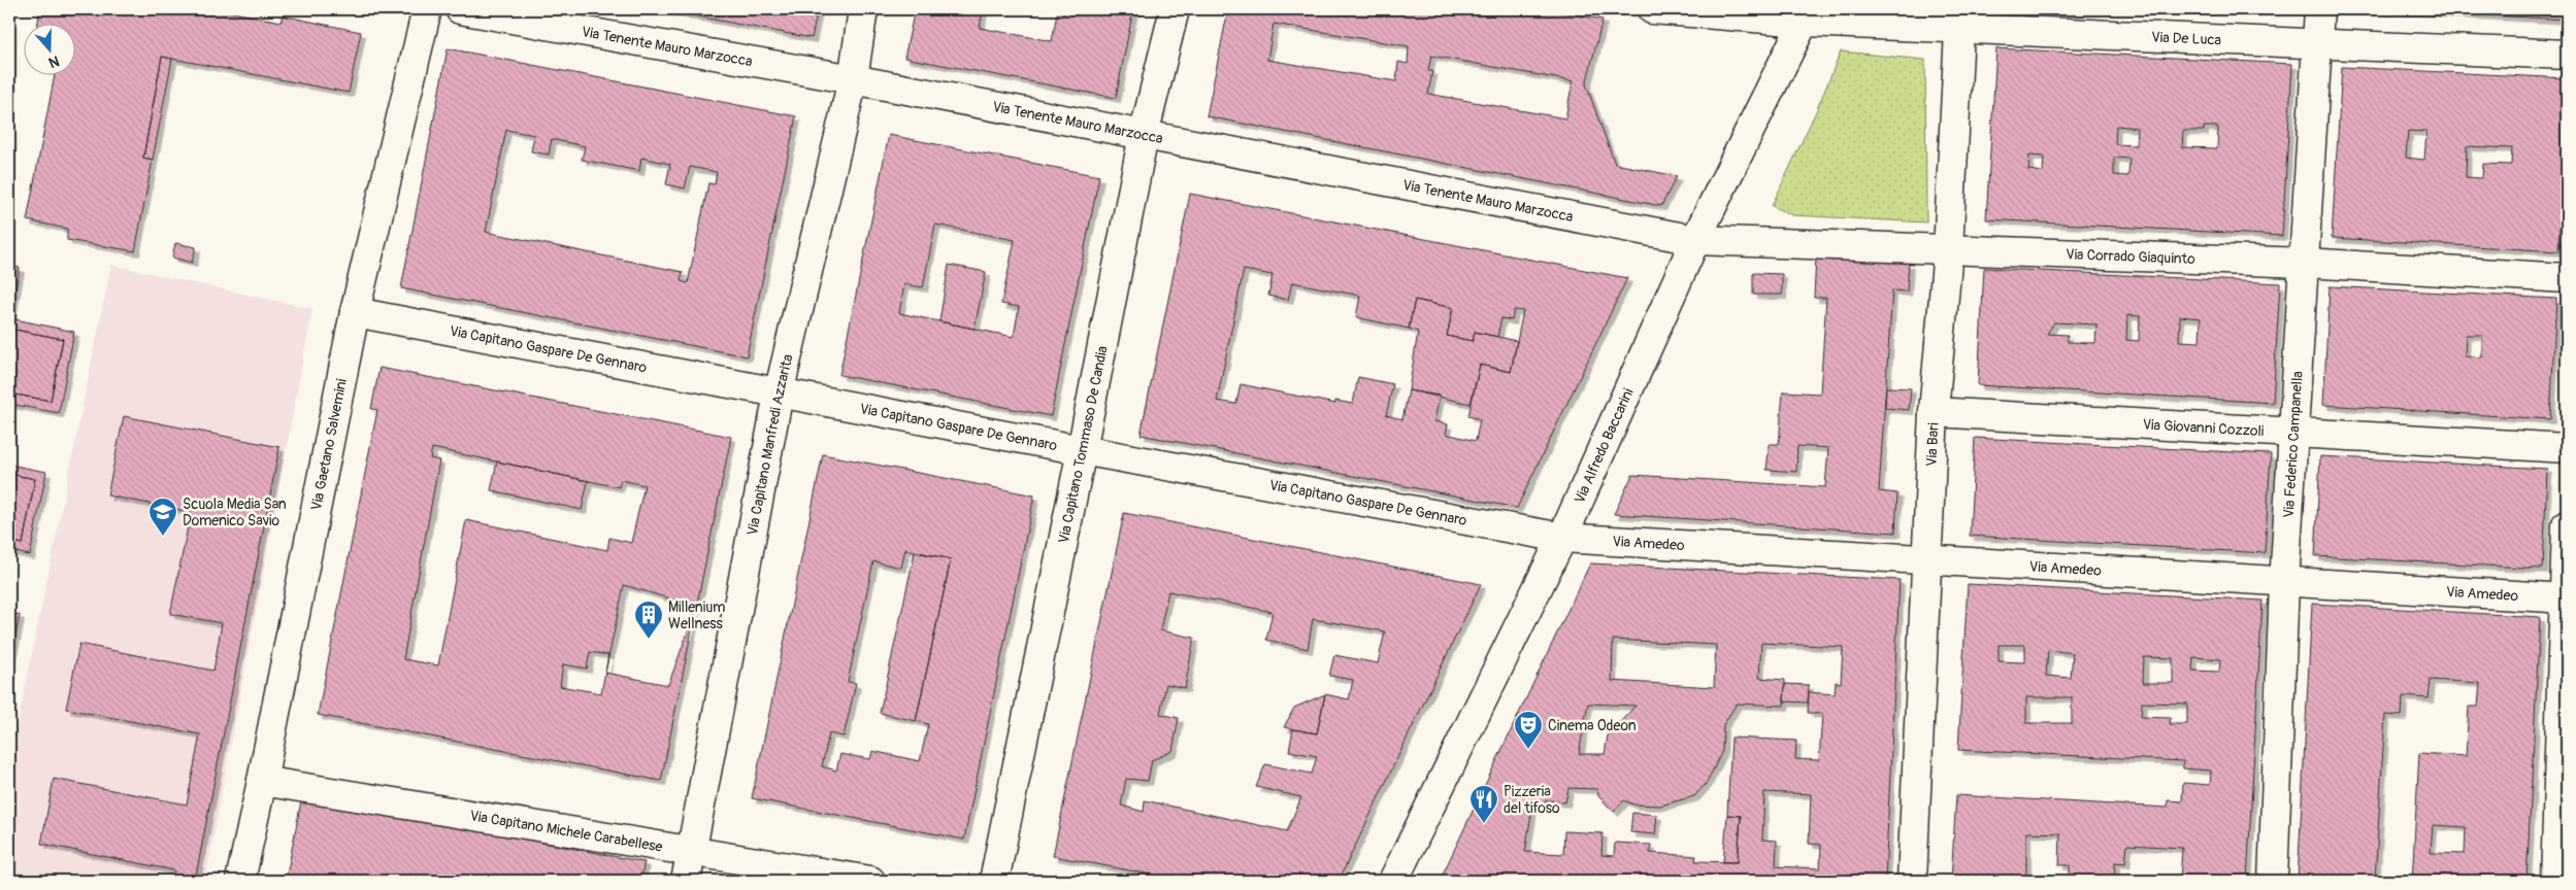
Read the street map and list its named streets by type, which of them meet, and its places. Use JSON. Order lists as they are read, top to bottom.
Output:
{
  "streets": {
    "street": [
      "Via De Luca",
      "Via Tenente Mauro Marzocca",
      "Via Corrado Giaquinto",
      "Via Capitano Gaspare De Gennaro",
      "Via Giovanni Cozzoli",
      "Via Gaetano Salvemini",
      "Via Capitano Manfredi Azzarita",
      "Via Capitano Tommaso De Candia",
      "Via Bari",
      "Via Federico Campanella",
      "Via Alfredo Baccarini",
      "Via Amedeo",
      "Via Capitano Michele Carabellese"
    ]
  },
  "crossings": [
    ["Via De Luca", "Via Bari"],
    ["Via De Luca", "Via Federico Campanella"],
    ["Via De Luca", "Via Alfredo Baccarini"],
    ["Via Tenente Mauro Marzocca", "Via Corrado Giaquinto"],
    ["Via Tenente Mauro Marzocca", "Via Capitano Manfredi Azzarita"],
    ["Via Tenente Mauro Marzocca", "Via Capitano Tommaso De Candia"],
    ["Via Tenente Mauro Marzocca", "Via Alfredo Baccarini"],
    ["Via Corrado Giaquinto", "Via Bari"],
    ["Via Corrado Giaquinto", "Via Federico Campanella"],
    ["Via Corrado Giaquinto", "Via Alfredo Baccarini"],
    ["Via Capitano Gaspare De Gennaro", "Via Gaetano Salvemini"],
    ["Via Capitano Gaspare De Gennaro", "Via Capitano Manfredi Azzarita"],
    ["Via Capitano Gaspare De Gennaro", "Via Capitano Tommaso De Candia"],
    ["Via Capitano Gaspare De Gennaro", "Via Alfredo Baccarini"],
    ["Via Capitano Gaspare De Gennaro", "Via Amedeo"],
    ["Via Giovanni Cozzoli", "Via Bari"],
    ["Via Giovanni Cozzoli", "Via Federico Campanella"],
    ["Via Gaetano Salvemini", "Via Capitano Michele Carabellese"],
    ["Via Capitano Manfredi Azzarita", "Via Capitano Michele Carabellese"],
    ["Via Bari", "Via Amedeo"],
    ["Via Federico Campanella", "Via Amedeo"],
    ["Via Alfredo Baccarini", "Via Amedeo"]
  ],
  "places": {
    "school or university": ["Scuola Media San Domenico Savio"],
    "building": ["Millenium Wellness"],
    "theatre": ["Cinema Odeon"],
    "restaurant": ["Pizzeria del tifoso"]
  },
  "north": "bottom"
}
